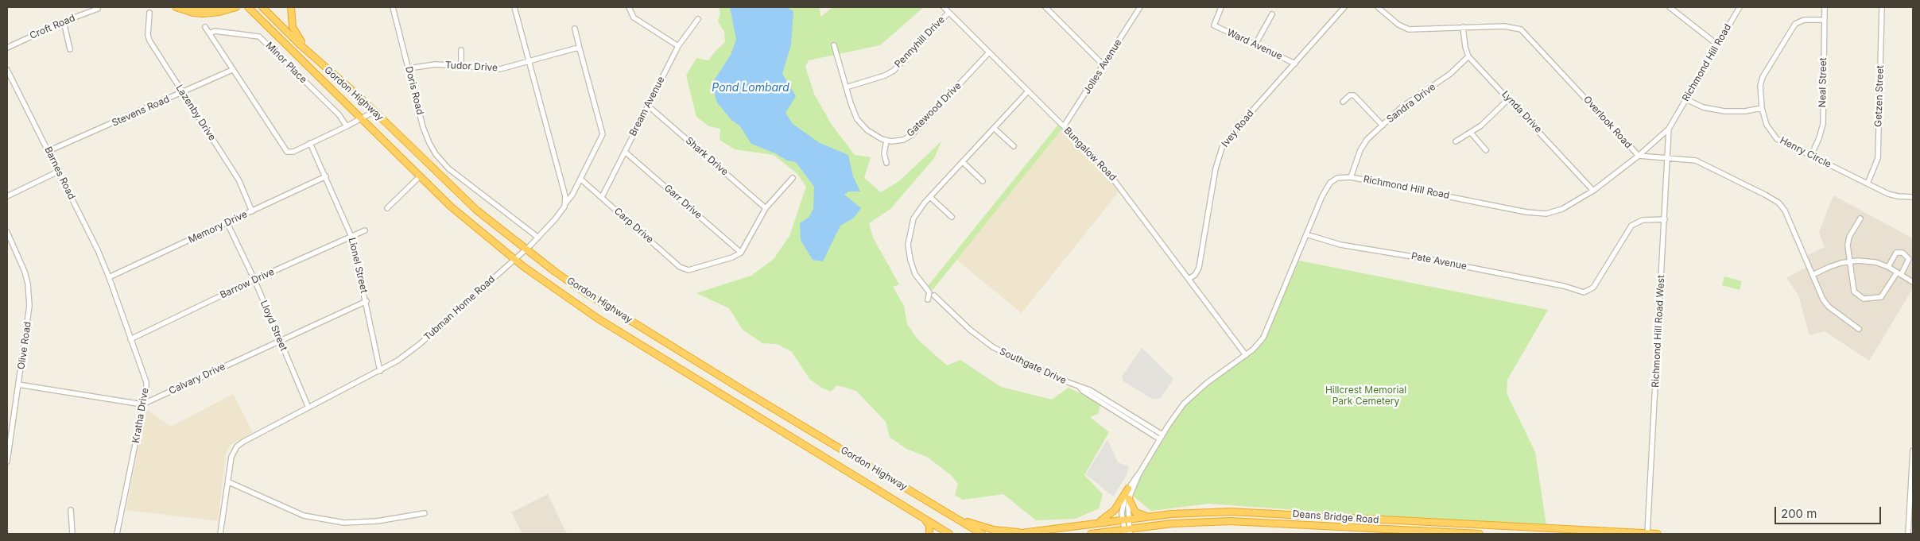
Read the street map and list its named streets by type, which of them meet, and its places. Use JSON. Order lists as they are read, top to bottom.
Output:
{
  "streets": {
    "highway": ["Gordon Highway", "Deans Bridge Road"],
    "street": [
      "Croft Road",
      "Pennyhill Drive",
      "Ward Avenue",
      "Minor Place",
      "Richmond Hill Road",
      "Tudor Drive",
      "Jolles Avenue",
      "Neal Street",
      "Doris Road",
      "Getzen Street",
      "Sandra Drive",
      "Bream Avenue",
      "Gatewood Drive",
      "Stevens Road",
      "Lynda Drive",
      "Lazenby Drive",
      "Overlook Road",
      "Ivey Road",
      "Henry Circle",
      "Bungalow Road",
      "Shark Drive",
      "Barnes Road",
      "Garr Drive",
      "Carp Drive",
      "Memory Drive",
      "Pate Avenue",
      "Lionel Street",
      "Barrow Drive",
      "Tubman Home Road",
      "Lloyd Street",
      "Richmond Hill Road West",
      "Olive Road",
      "Southgate Drive",
      "Calvary Drive",
      "Kratha Drive"
    ]
  },
  "crossings": [
    ["Pennyhill Drive", "Bungalow Road"],
    ["Ward Avenue", "Ivey Road"],
    ["Richmond Hill Road", "Sandra Drive"],
    ["Richmond Hill Road", "Lynda Drive"],
    ["Richmond Hill Road", "Overlook Road"],
    ["Richmond Hill Road", "Bungalow Road"],
    ["Richmond Hill Road", "Pate Avenue"],
    ["Richmond Hill Road", "Richmond Hill Road West"],
    ["Richmond Hill Road", "Southgate Drive"],
    ["Richmond Hill Road", "Deans Bridge Road"],
    ["Tudor Drive", "Doris Road"],
    ["Jolles Avenue", "Bungalow Road"],
    ["Neal Street", "Henry Circle"],
    ["Doris Road", "Tubman Home Road"],
    ["Gordon Highway", "Tubman Home Road"],
    ["Getzen Street", "Henry Circle"],
    ["Sandra Drive", "Lynda Drive"],
    ["Bream Avenue", "Shark Drive"],
    ["Bream Avenue", "Garr Drive"],
    ["Bream Avenue", "Carp Drive"],
    ["Gatewood Drive", "Bungalow Road"],
    ["Stevens Road", "Lazenby Drive"],
    ["Stevens Road", "Barnes Road"],
    ["Lazenby Drive", "Memory Drive"],
    ["Overlook Road", "Richmond Hill Road West"],
    ["Ivey Road", "Bungalow Road"],
    ["Barnes Road", "Memory Drive"],
    ["Barnes Road", "Kratha Drive"],
    ["Garr Drive", "Carp Drive"],
    ["Memory Drive", "Lionel Street"],
    ["Memory Drive", "Lloyd Street"],
    ["Memory Drive", "Kratha Drive"],
    ["Pate Avenue", "Richmond Hill Road West"],
    ["Lionel Street", "Barrow Drive"],
    ["Lionel Street", "Tubman Home Road"],
    ["Lionel Street", "Calvary Drive"],
    ["Barrow Drive", "Lloyd Street"],
    ["Barrow Drive", "Kratha Drive"],
    ["Tubman Home Road", "Lloyd Street"],
    ["Lloyd Street", "Calvary Drive"],
    ["Richmond Hill Road West", "Deans Bridge Road"],
    ["Calvary Drive", "Kratha Drive"]
  ],
  "water": ["Pond Lombard"],
  "parks": ["Hillcrest Memorial Park Cemetery"],
  "scale_bar": "200 m"
}
